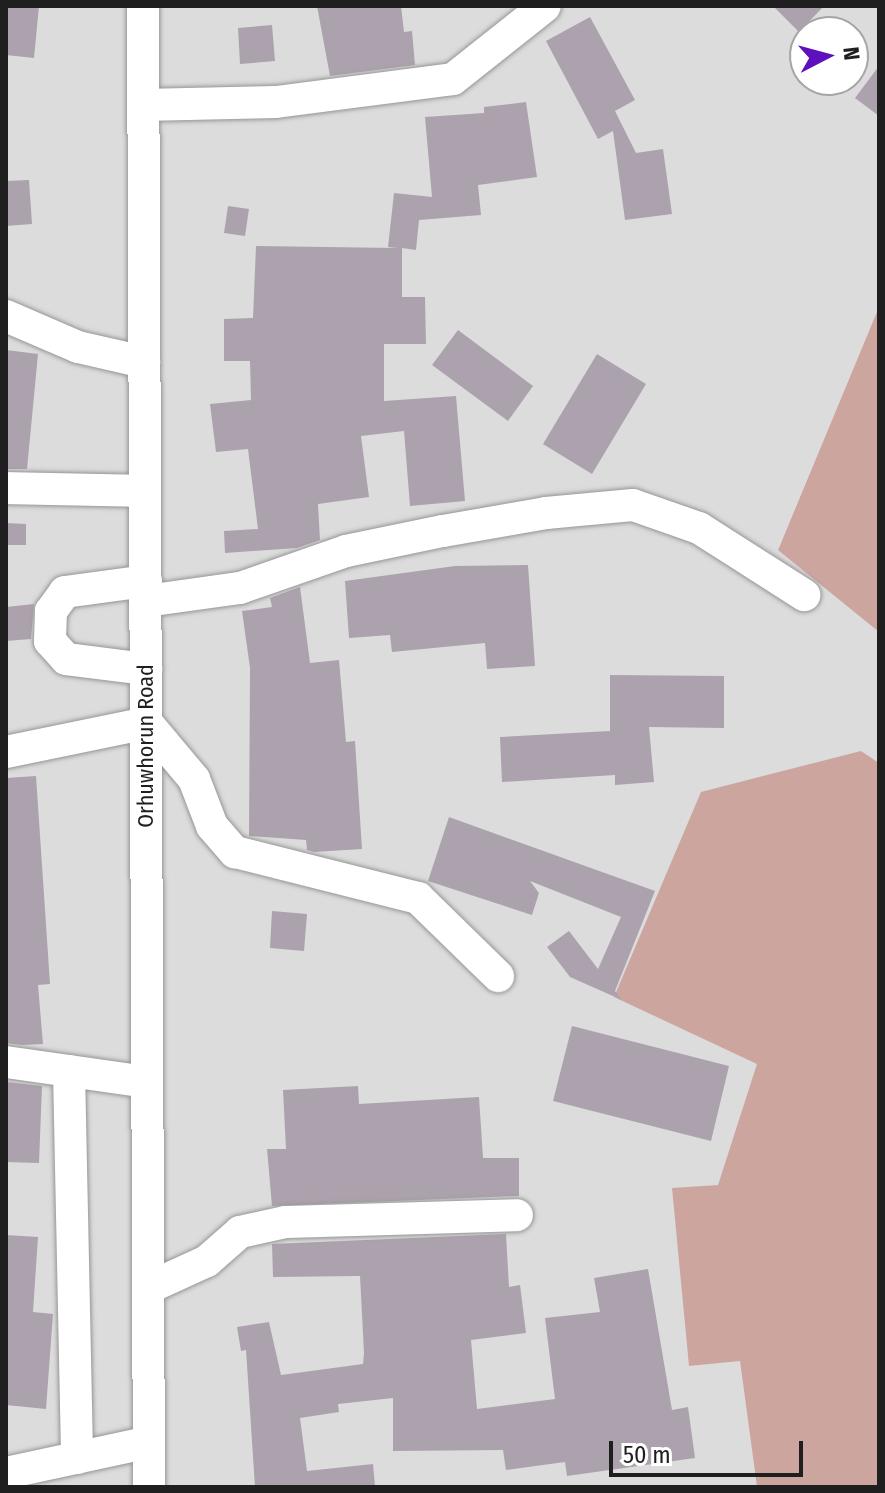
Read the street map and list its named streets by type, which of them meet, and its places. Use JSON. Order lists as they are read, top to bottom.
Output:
{
  "streets": {
    "street": ["Orhuwhorun Road"]
  },
  "scale_bar": "50 m",
  "north": "right"
}
